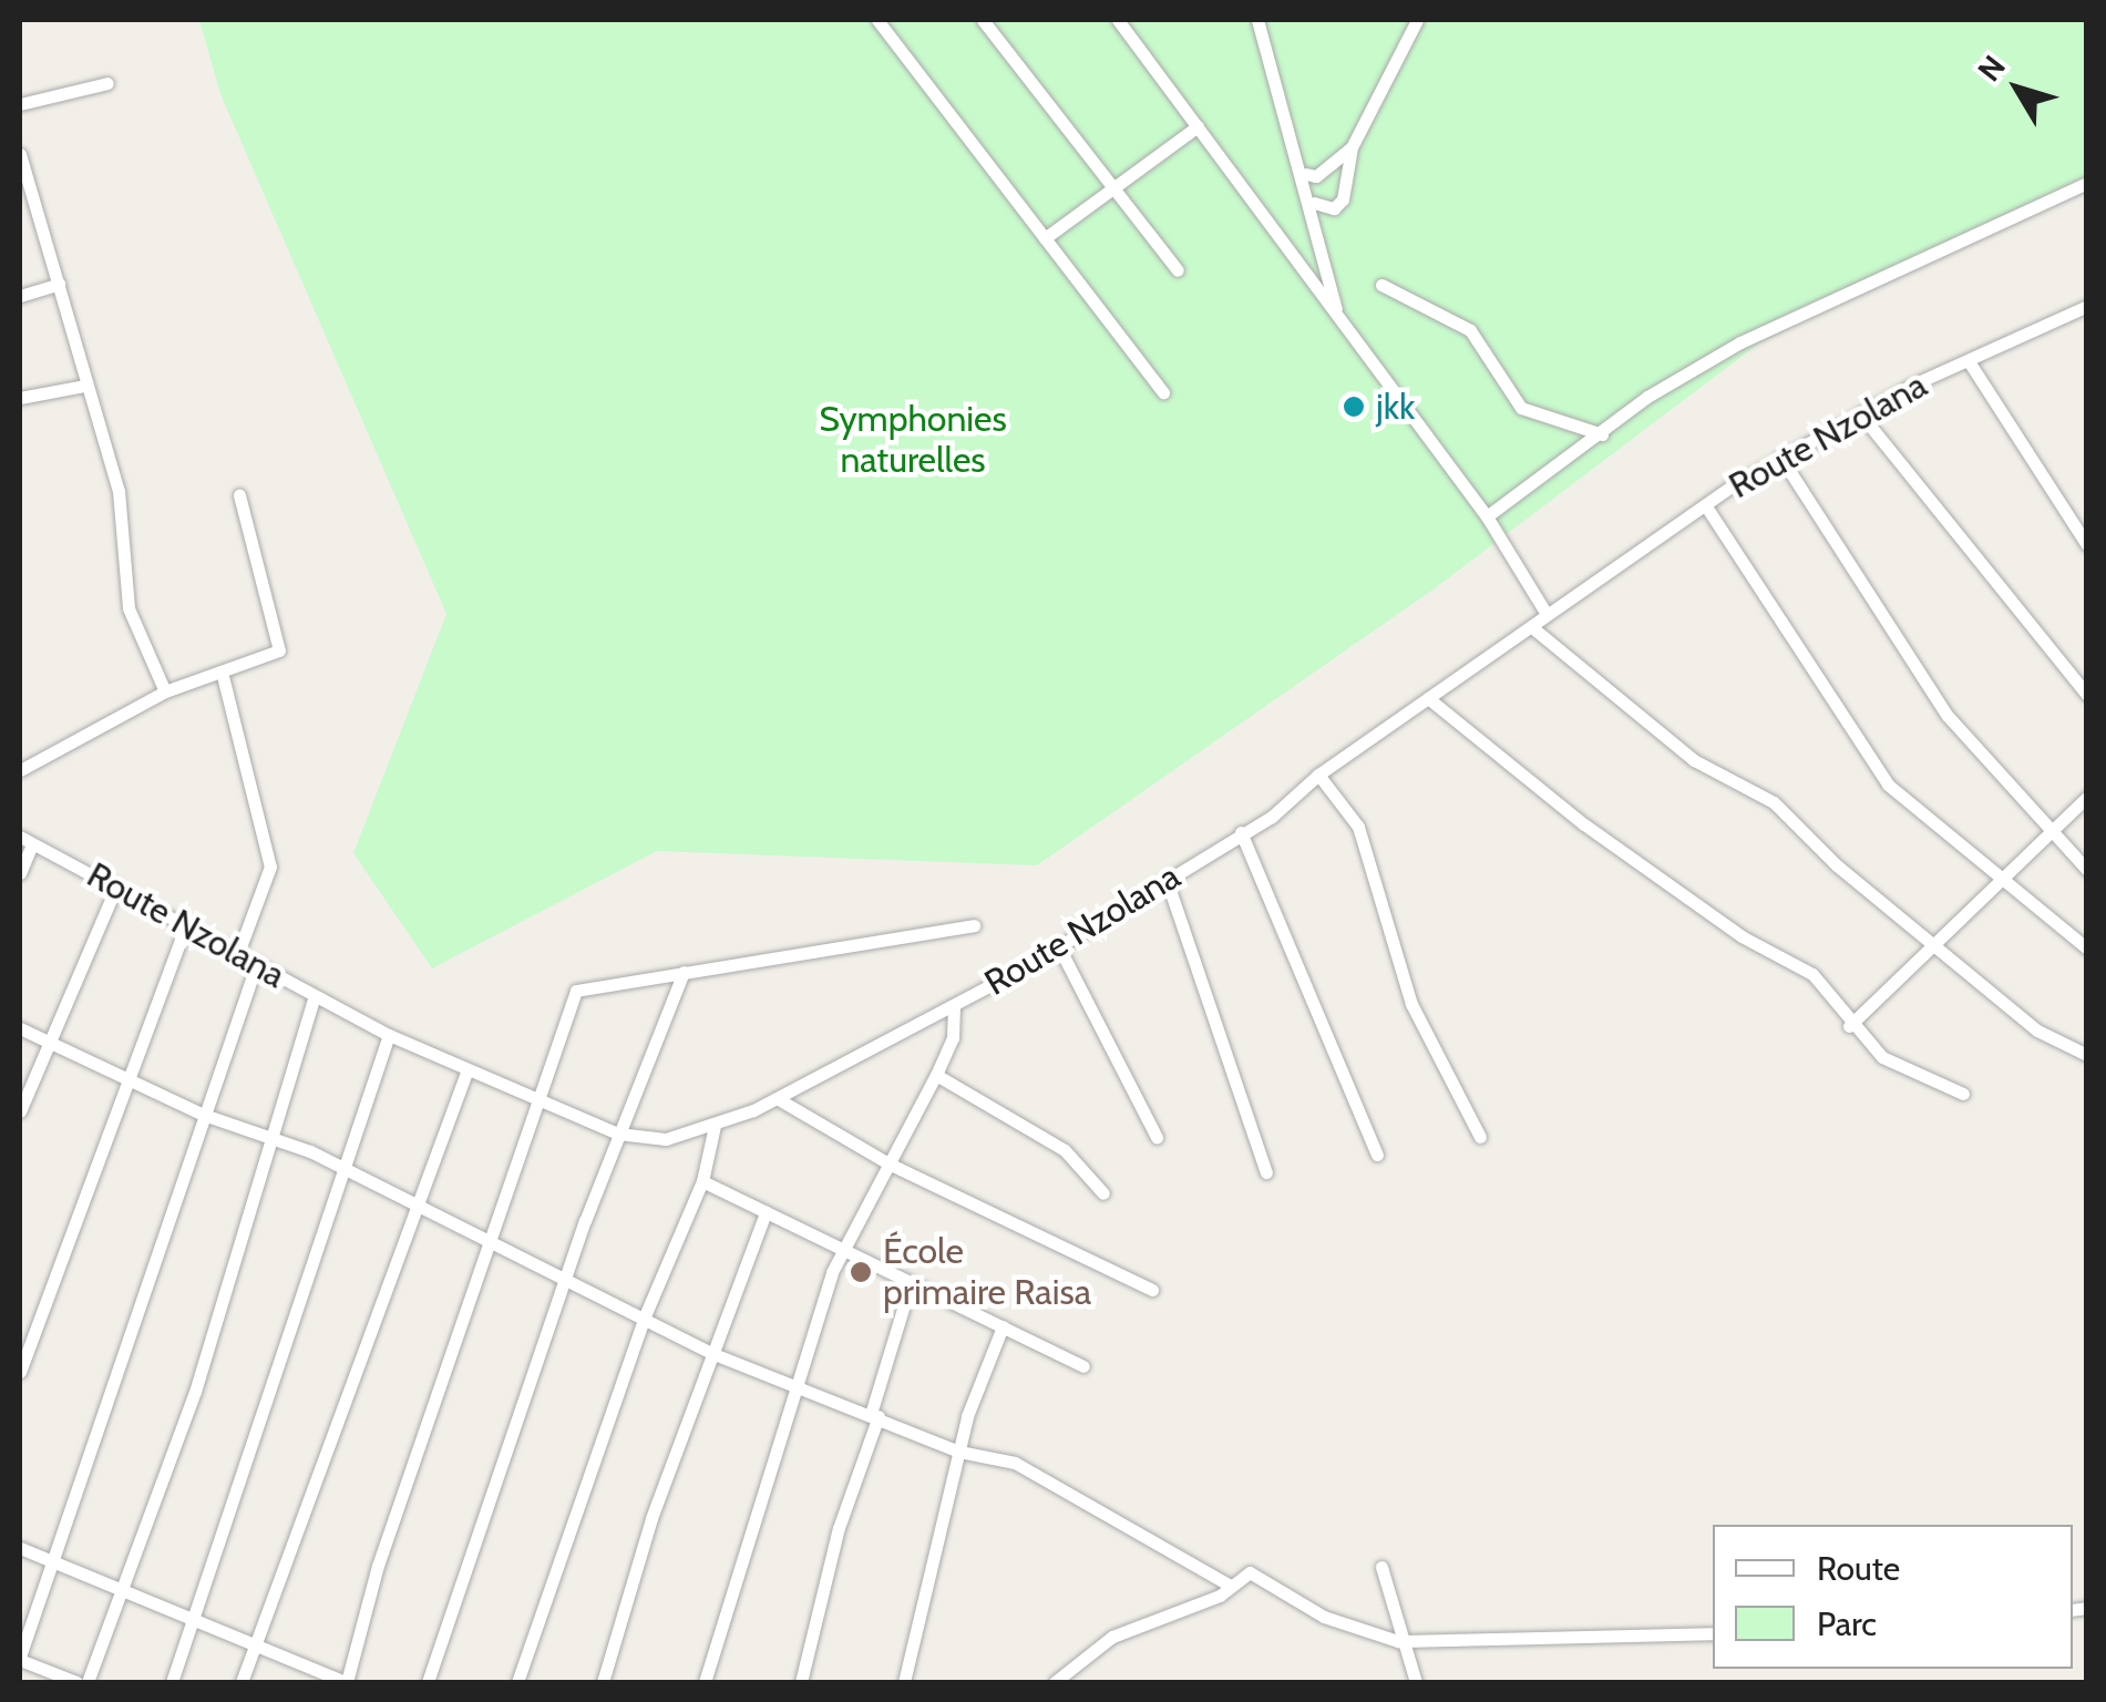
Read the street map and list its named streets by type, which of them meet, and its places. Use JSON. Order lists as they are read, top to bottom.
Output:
{
  "streets": {
    "street": ["Route Nzolana"]
  },
  "parks": ["Symphonies naturelles"],
  "places": ["jkk", "École primaire Raisa"],
  "legend": ["Route", "Parc"],
  "north": "top left"
}
